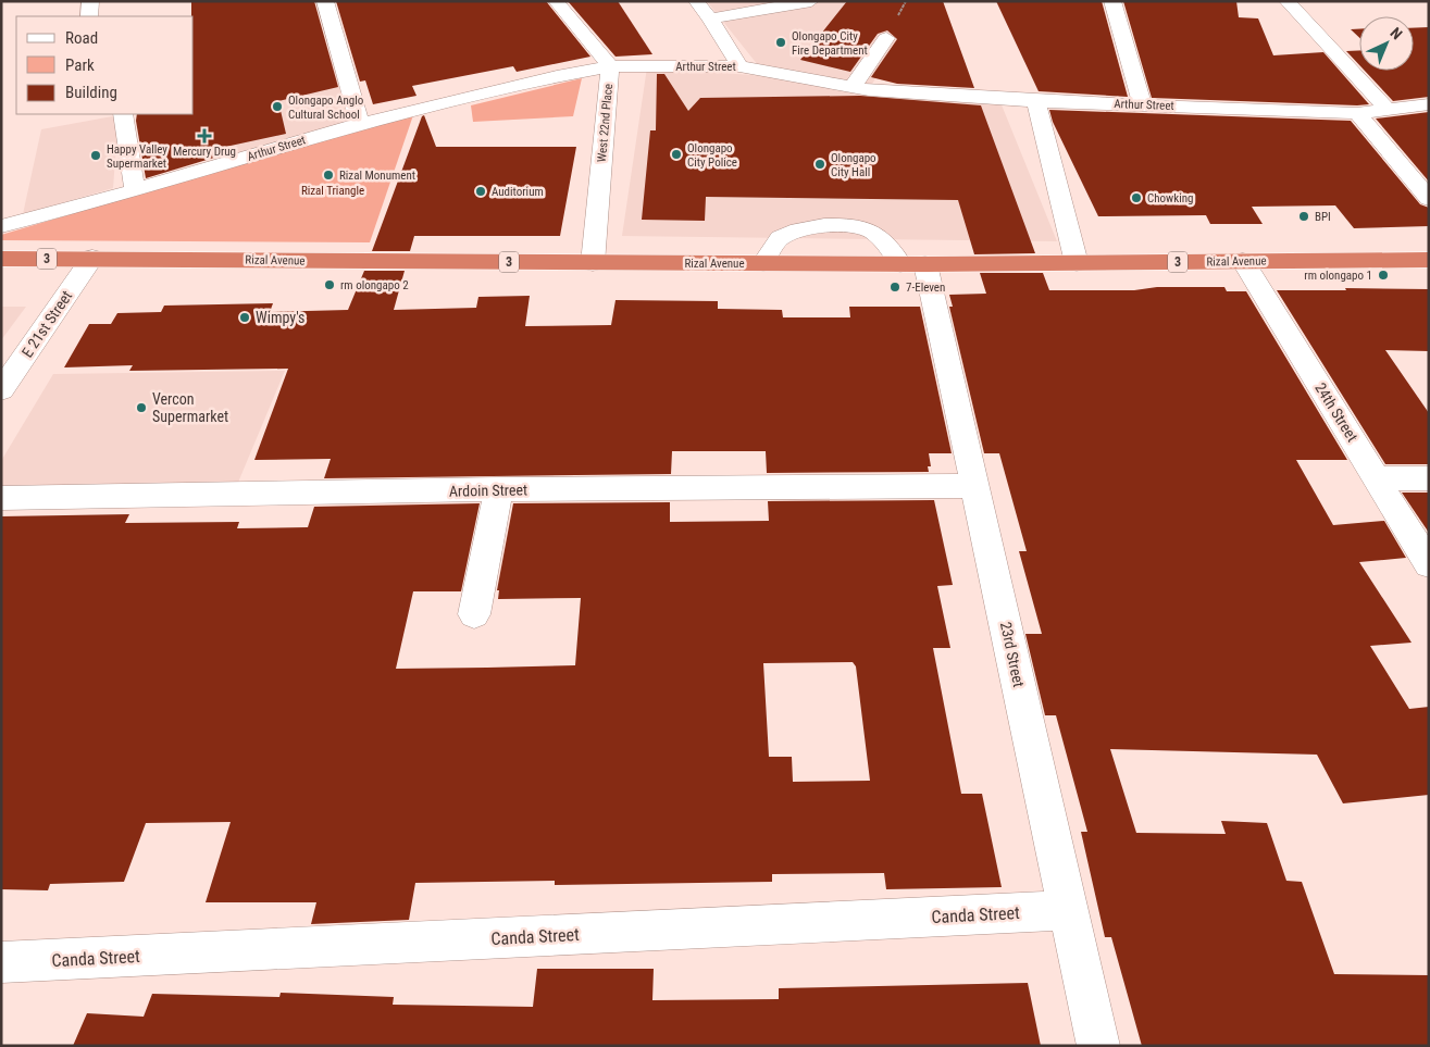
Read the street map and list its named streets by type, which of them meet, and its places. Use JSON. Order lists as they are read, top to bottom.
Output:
{
  "streets": {
    "highway": ["3", "Rizal Avenue"],
    "street": [
      "Arthur Street",
      "West 22nd Place",
      "E 21st Street",
      "24th Street",
      "Ardoin Street",
      "23rd Street",
      "Canda Street"
    ]
  },
  "crossings": [
    ["Arthur Street", "West 22nd Place"],
    ["West 22nd Place", "Rizal Avenue"],
    ["Rizal Avenue", "E 21st Street"],
    ["Rizal Avenue", "24th Street"],
    ["Rizal Avenue", "23rd Street"],
    ["Ardoin Street", "23rd Street"],
    ["23rd Street", "Canda Street"]
  ],
  "parks": ["Rizal Triangle"],
  "places": {
    "other": [
      "Olongapo City Fire Department",
      "Olongapo Anglo Cultural School",
      "Olongapo City Police",
      "Happy Valley Supermarket",
      "Olongapo City Hall",
      "Rizal Monument",
      "Auditorium",
      "Chowking",
      "BPI",
      "rm olongapo 1",
      "rm olongapo 2",
      "7-Eleven",
      "Wimpy's",
      "Vercon Supermarket"
    ],
    "health": ["Mercury Drug"]
  },
  "legend": ["Road", "Park", "Building"],
  "north": "top right"
}
